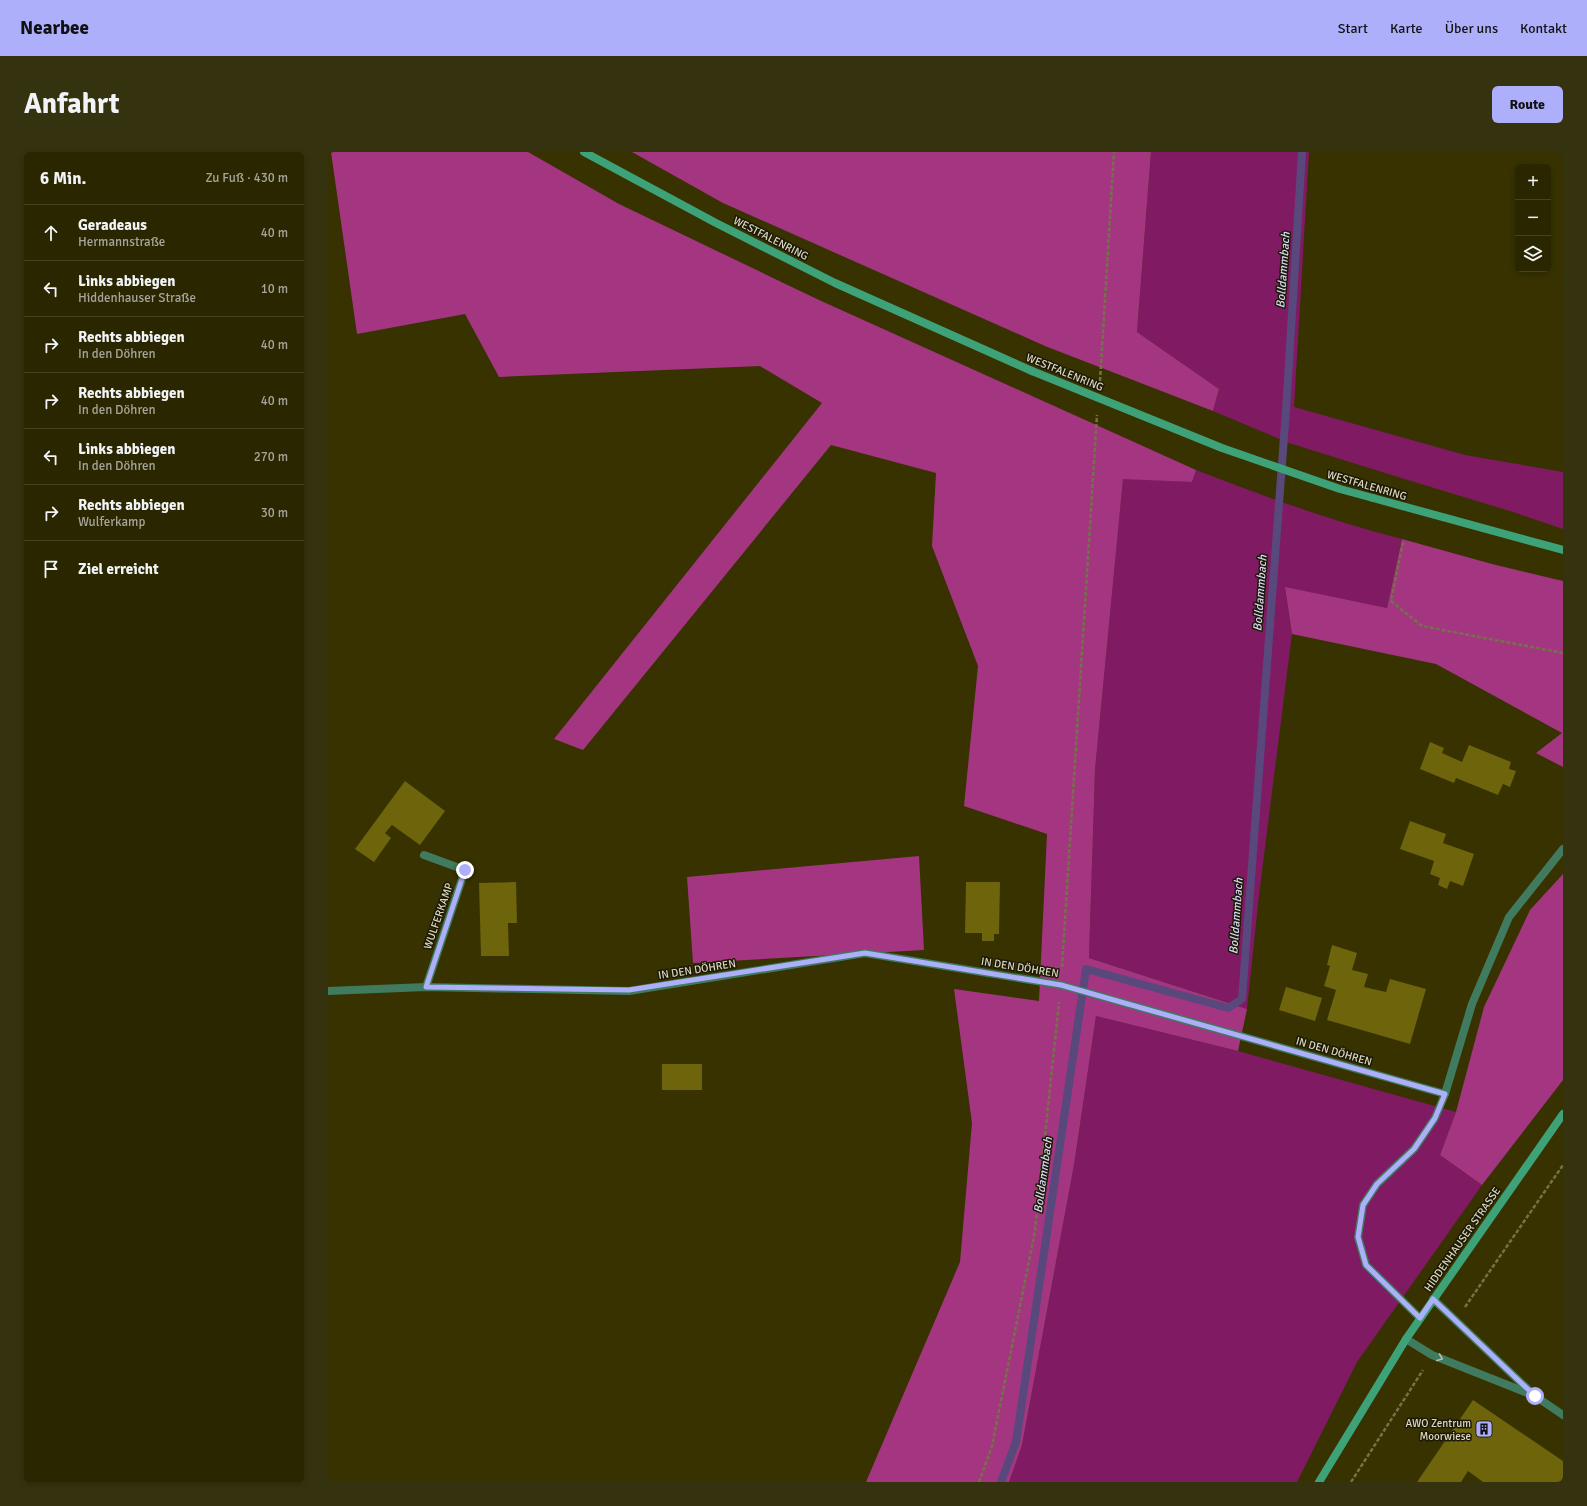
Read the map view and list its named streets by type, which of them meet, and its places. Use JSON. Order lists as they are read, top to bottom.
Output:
{
  "streets": {
    "main road": ["WESTFALENRING", "HIDDENHAUSER STRASSE"],
    "street": ["WULFERKAMP", "IN DEN DÖHREN"]
  },
  "crossings": [
    ["WULFERKAMP", "IN DEN DÖHREN"]
  ],
  "water": ["Bolldammbach"],
  "places": {
    "building": ["AWO Zentrum Moorwiese"]
  },
  "page": {
    "header": "Nearbee",
    "nav": [
      "Start",
      "Karte",
      "Über uns",
      "Kontakt"
    ],
    "buttons": "Route",
    "title": "Anfahrt",
    "heading": ["6 Min.", "Zu Fuß · 430 m"],
    "map_buttons": ["+", "−"],
    "list": [
      ["Geradeaus", "Hermannstraße", "40 m"],
      ["Links abbiegen", "Hiddenhauser Straße", "10 m"],
      ["Rechts abbiegen", "In den Döhren", "40 m"],
      ["Rechts abbiegen", "In den Döhren", "40 m"],
      ["Links abbiegen", "In den Döhren", "270 m"],
      ["Rechts abbiegen", "Wulferkamp", "30 m"],
      "Ziel erreicht"
    ]
  }
}
